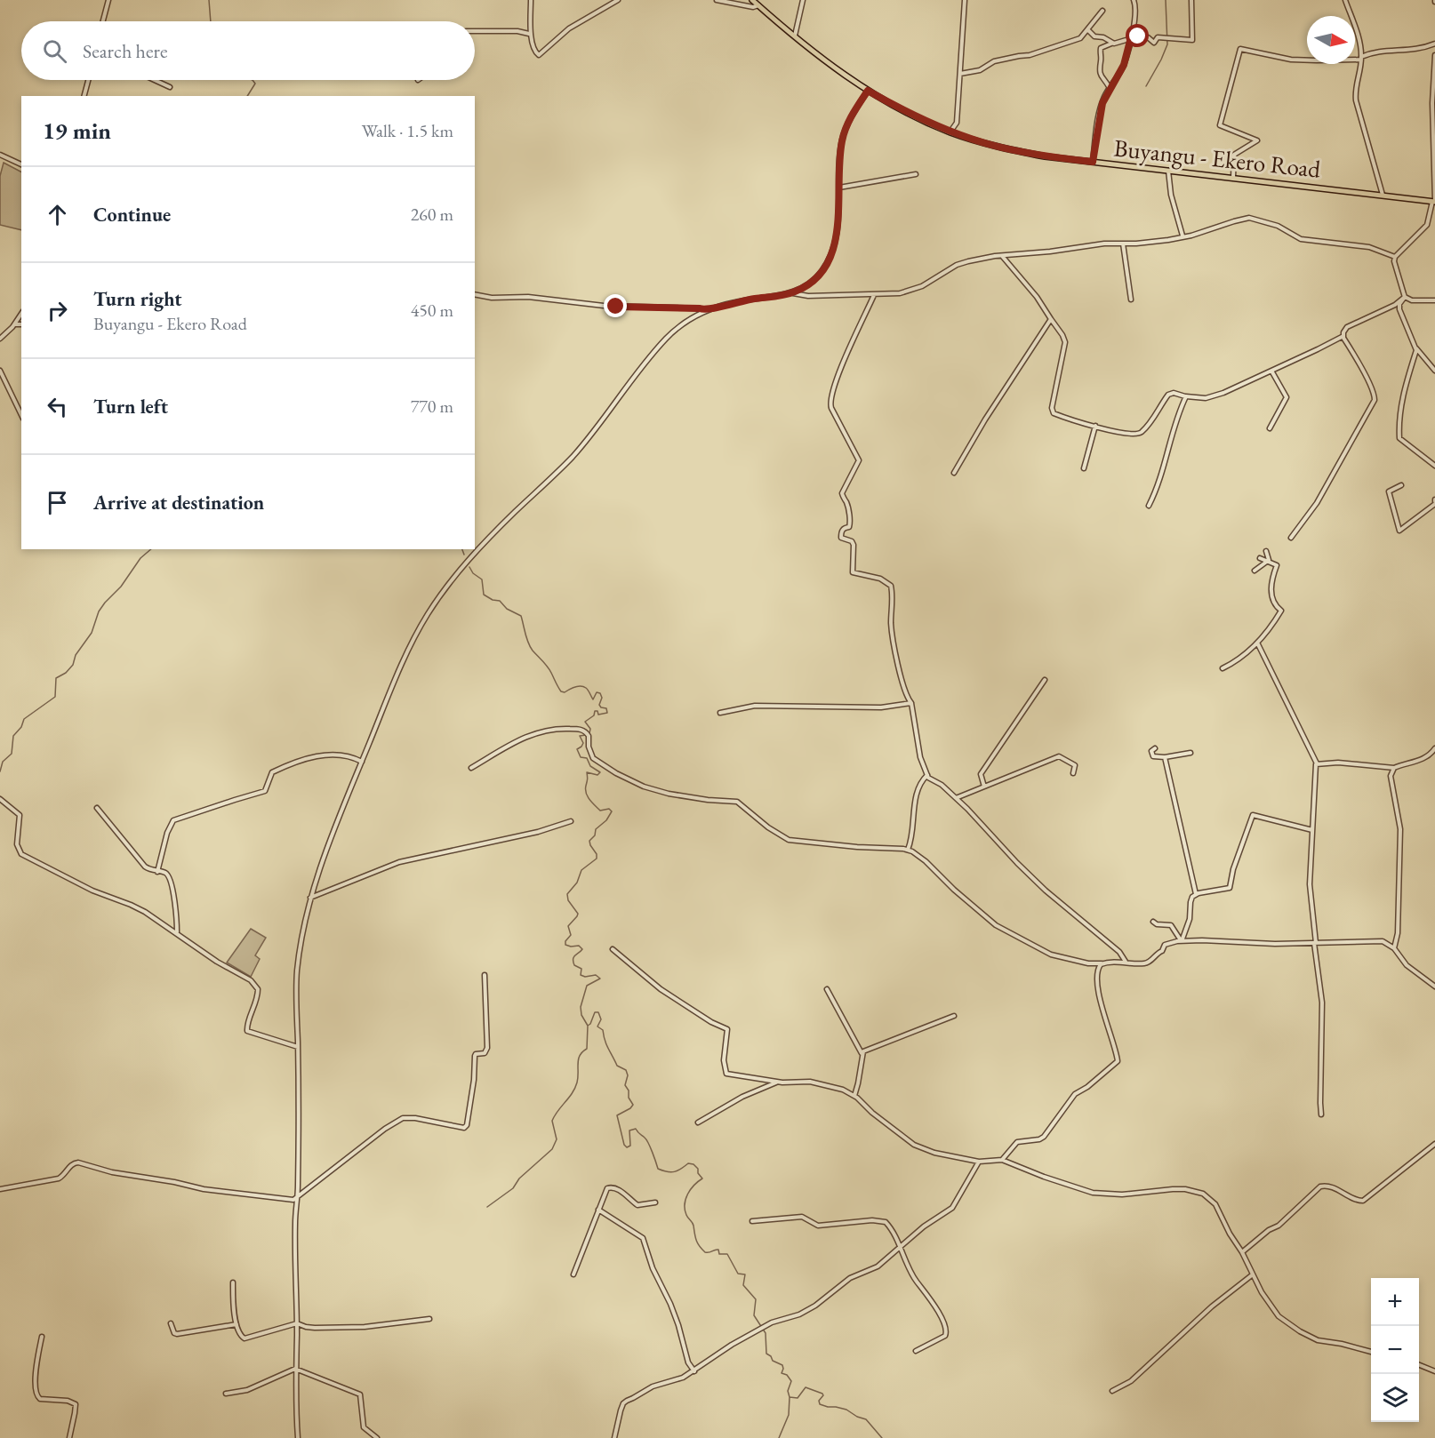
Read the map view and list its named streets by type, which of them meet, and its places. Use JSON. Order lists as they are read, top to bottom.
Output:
{
  "streets": {
    "main road": ["Buyangu - Ekero Road"]
  },
  "north": "right",
  "page": {
    "search": "Search here",
    "heading": ["19 min", "Walk · 1.5 km"],
    "list": [
      ["Continue", "260 m"],
      ["Turn right", "Buyangu - Ekero Road", "450 m"],
      ["Turn left", "770 m"],
      "Arrive at destination"
    ],
    "map_buttons": ["+", "−"]
  }
}
